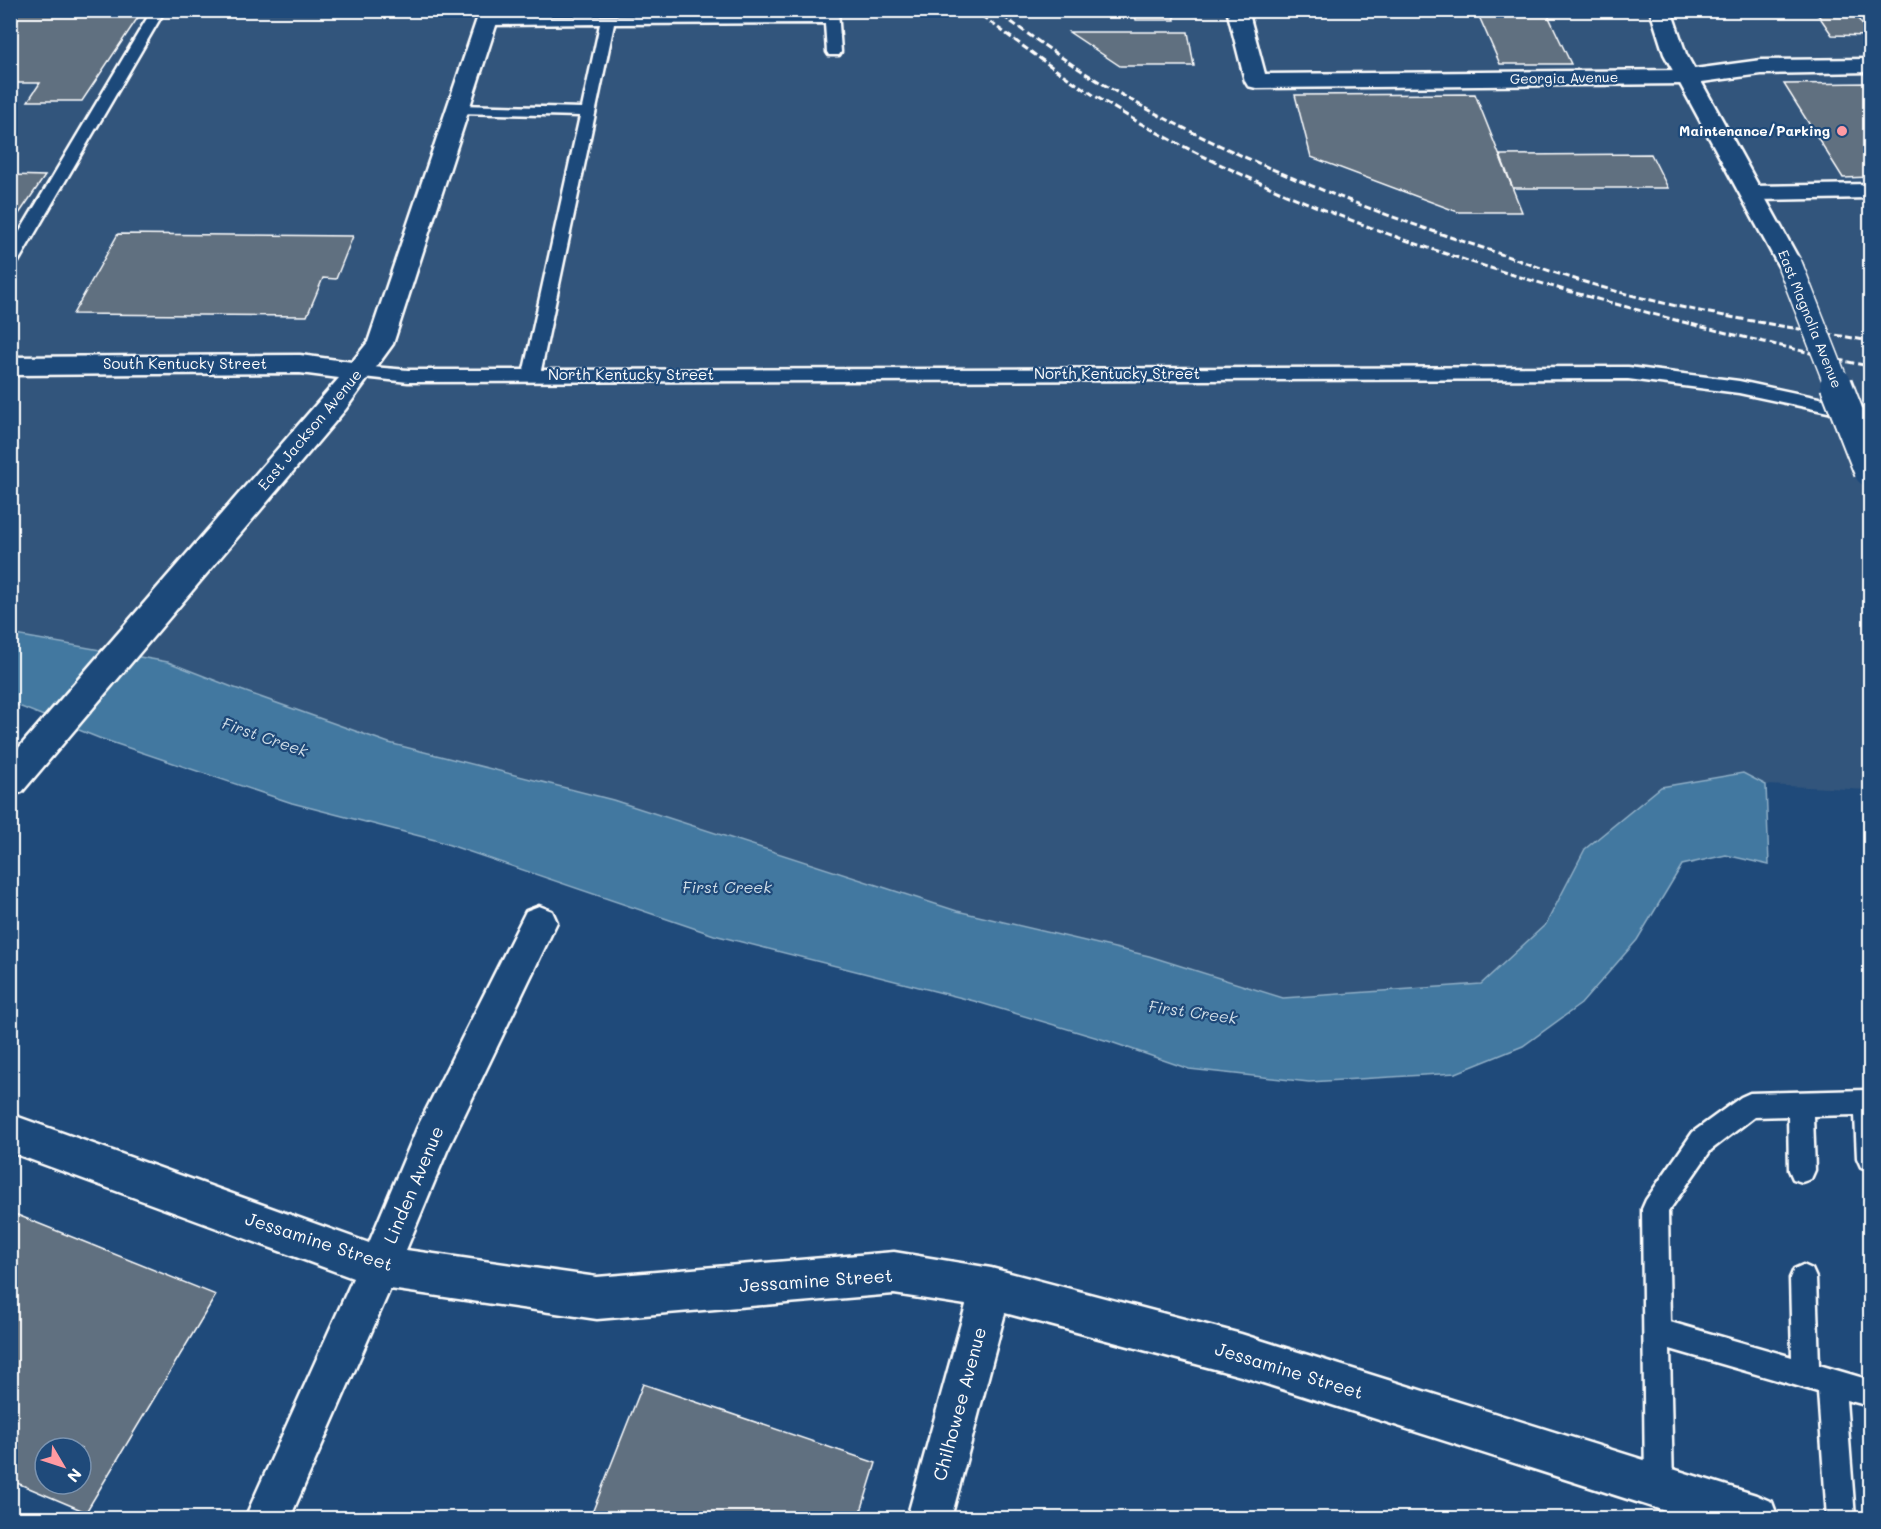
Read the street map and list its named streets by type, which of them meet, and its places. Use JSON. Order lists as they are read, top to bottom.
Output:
{
  "streets": {
    "street": [
      "Georgia Avenue",
      "East Magnolia Avenue",
      "South Kentucky Street",
      "East Jackson Avenue",
      "Linden Avenue",
      "Jessamine Street",
      "Chilhowee Avenue"
    ],
    "lane": ["North Kentucky Street"]
  },
  "crossings": [
    ["Georgia Avenue", "East Magnolia Avenue"],
    ["South Kentucky Street", "North Kentucky Street"],
    ["South Kentucky Street", "East Jackson Avenue"],
    ["North Kentucky Street", "East Jackson Avenue"],
    ["Linden Avenue", "Jessamine Street"],
    ["Jessamine Street", "Chilhowee Avenue"]
  ],
  "water": ["First Creek"],
  "places": ["Maintenance/Parking"],
  "north": "bottom right"
}
